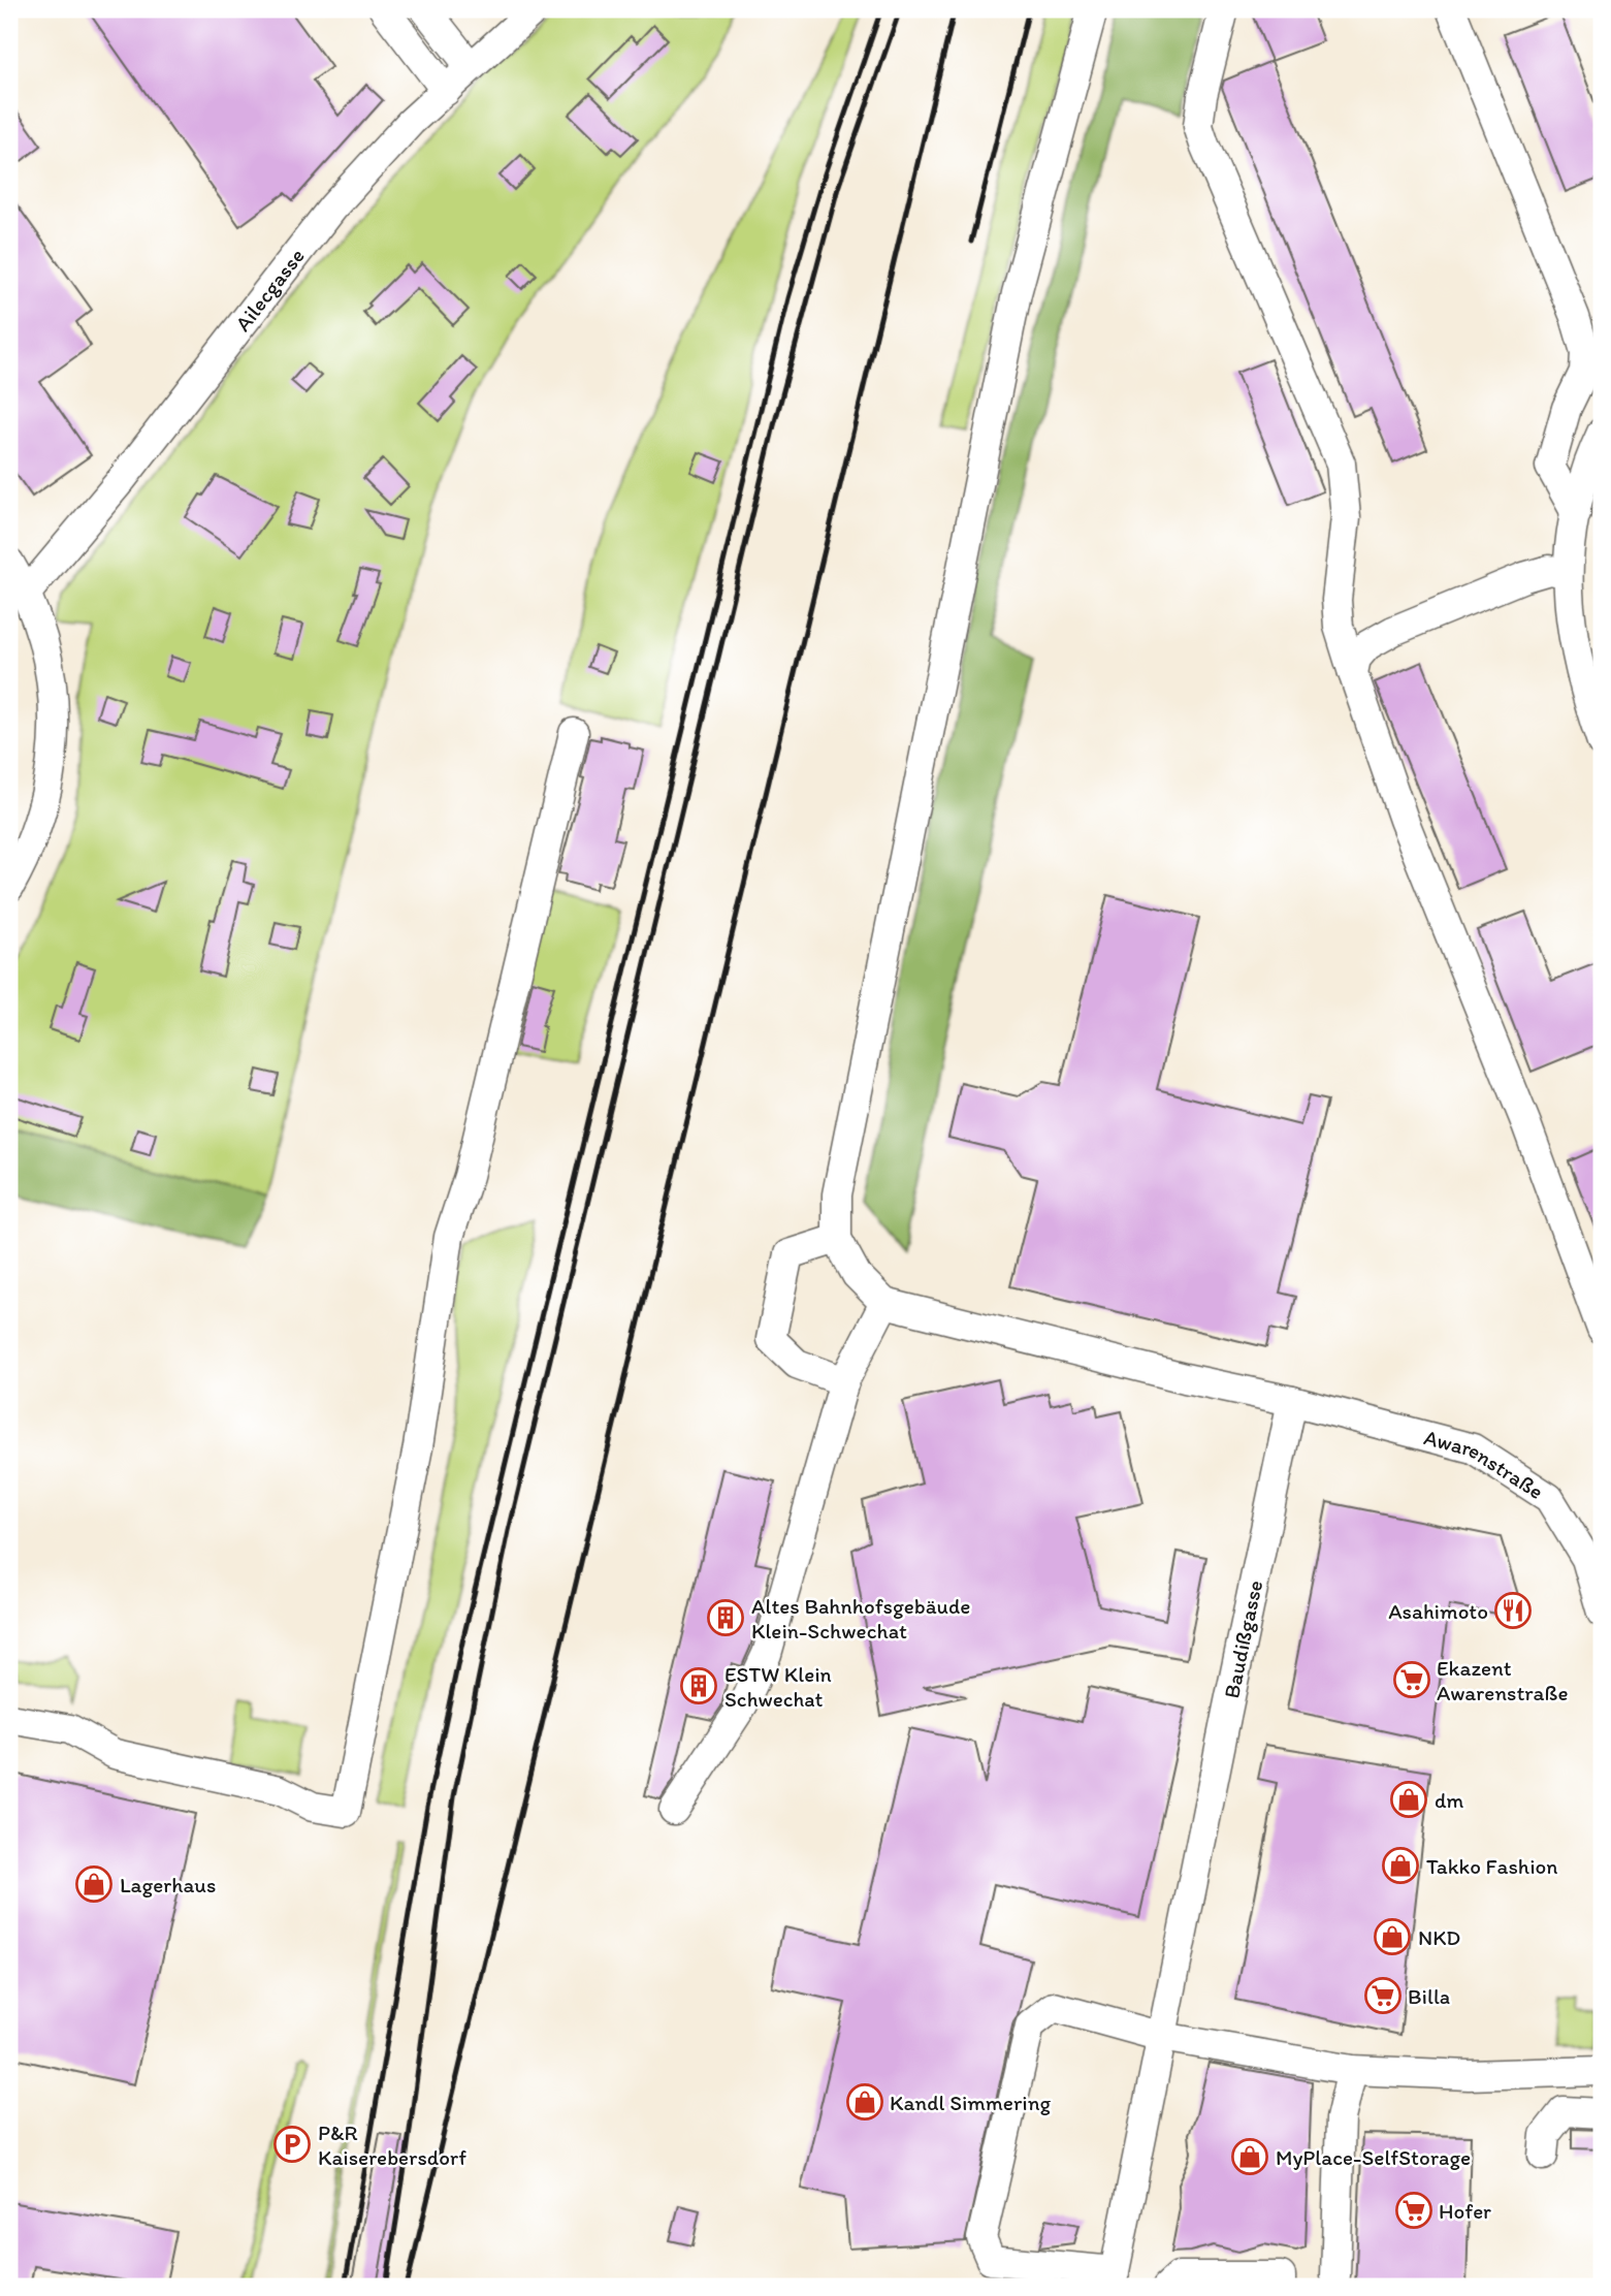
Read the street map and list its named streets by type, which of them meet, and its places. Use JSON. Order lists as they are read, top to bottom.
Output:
{
  "streets": {
    "street": ["Ailecgasse", "Awarenstraße", "Baudißgasse"]
  },
  "crossings": [
    ["Awarenstraße", "Baudißgasse"]
  ],
  "places": {
    "restaurant": ["Asahimoto"],
    "building": ["Altes Bahnhofsgebäude Klein-Schwechat", "ESTW Klein Schwechat"],
    "supermarket": ["Ekazent Awarenstraße", "Billa", "Hofer"],
    "shop": [
      "dm",
      "Takko Fashion",
      "Lagerhaus",
      "NKD",
      "Kandl Simmering",
      "MyPlace-SelfStorage"
    ],
    "parking": ["P&R Kaiserebersdorf"]
  }
}
